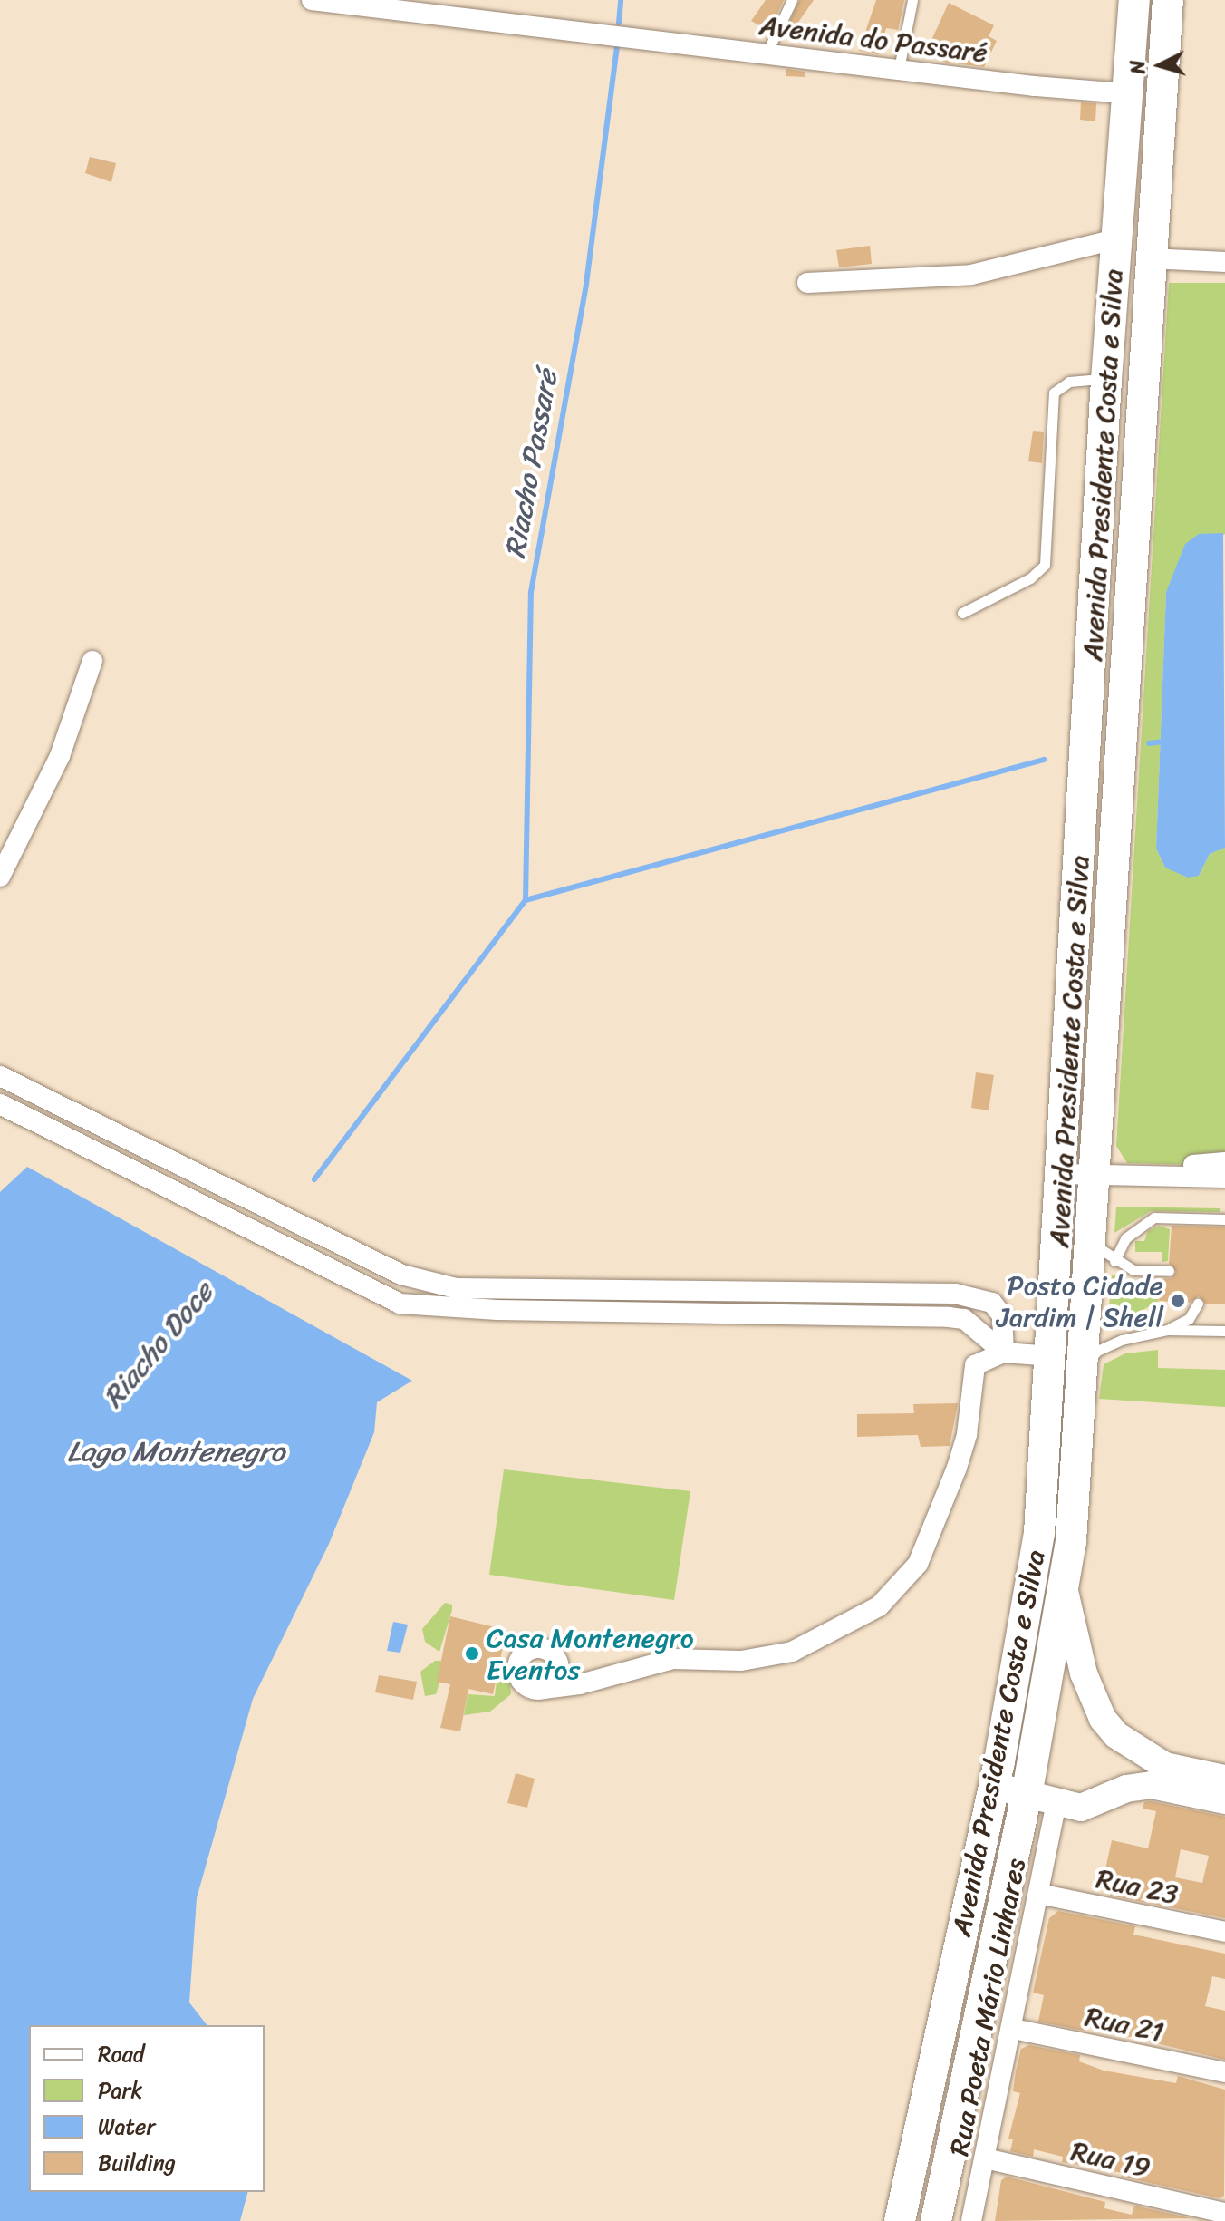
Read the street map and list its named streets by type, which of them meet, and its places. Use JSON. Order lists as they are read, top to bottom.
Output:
{
  "streets": {
    "main road": ["Avenida Presidente Costa e Silva"],
    "street": [
      "Avenida do Passaré",
      "Rua 23",
      "Rua Poeta Mário Linhares",
      "Rua 21",
      "Rua 19"
    ]
  },
  "crossings": [
    ["Avenida do Passaré", "Avenida Presidente Costa e Silva"],
    ["Rua 23", "Rua Poeta Mário Linhares"],
    ["Rua Poeta Mário Linhares", "Rua 21"],
    ["Rua Poeta Mário Linhares", "Rua 19"]
  ],
  "water": ["Riacho Passaré", "Riacho Doce", "Lago Montenegro"],
  "places": ["Posto Cidade Jardim | Shell", "Casa Montenegro Eventos"],
  "legend": [
    "Road",
    "Park",
    "Water",
    "Building"
  ],
  "north": "left"
}
